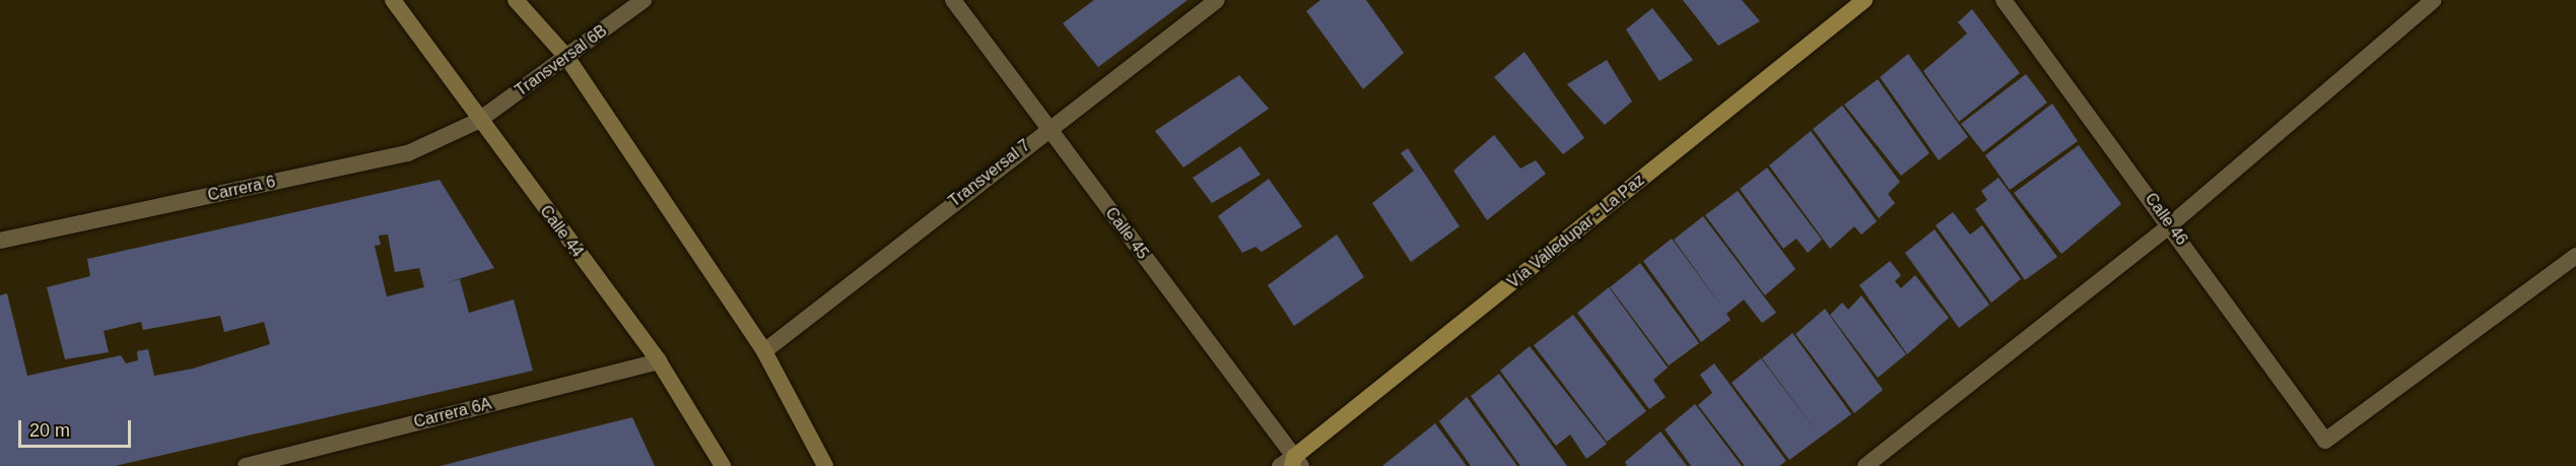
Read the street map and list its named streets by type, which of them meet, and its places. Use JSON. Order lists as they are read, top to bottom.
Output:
{
  "streets": {
    "main road": ["Calle 44", "Vía Valledupar - La Paz"],
    "street": [
      "Transversal 6B",
      "Transversal 7",
      "Carrera 6",
      "Calle 46",
      "Calle 45",
      "Carrera 6A"
    ]
  },
  "crossings": [
    ["Transversal 6B", "Carrera 6"],
    ["Transversal 6B", "Calle 44"],
    ["Transversal 7", "Calle 45"],
    ["Carrera 6", "Calle 44"],
    ["Calle 44", "Carrera 6A"],
    ["Vía Valledupar - La Paz", "Calle 45"]
  ],
  "scale_bar": "20 m"
}
